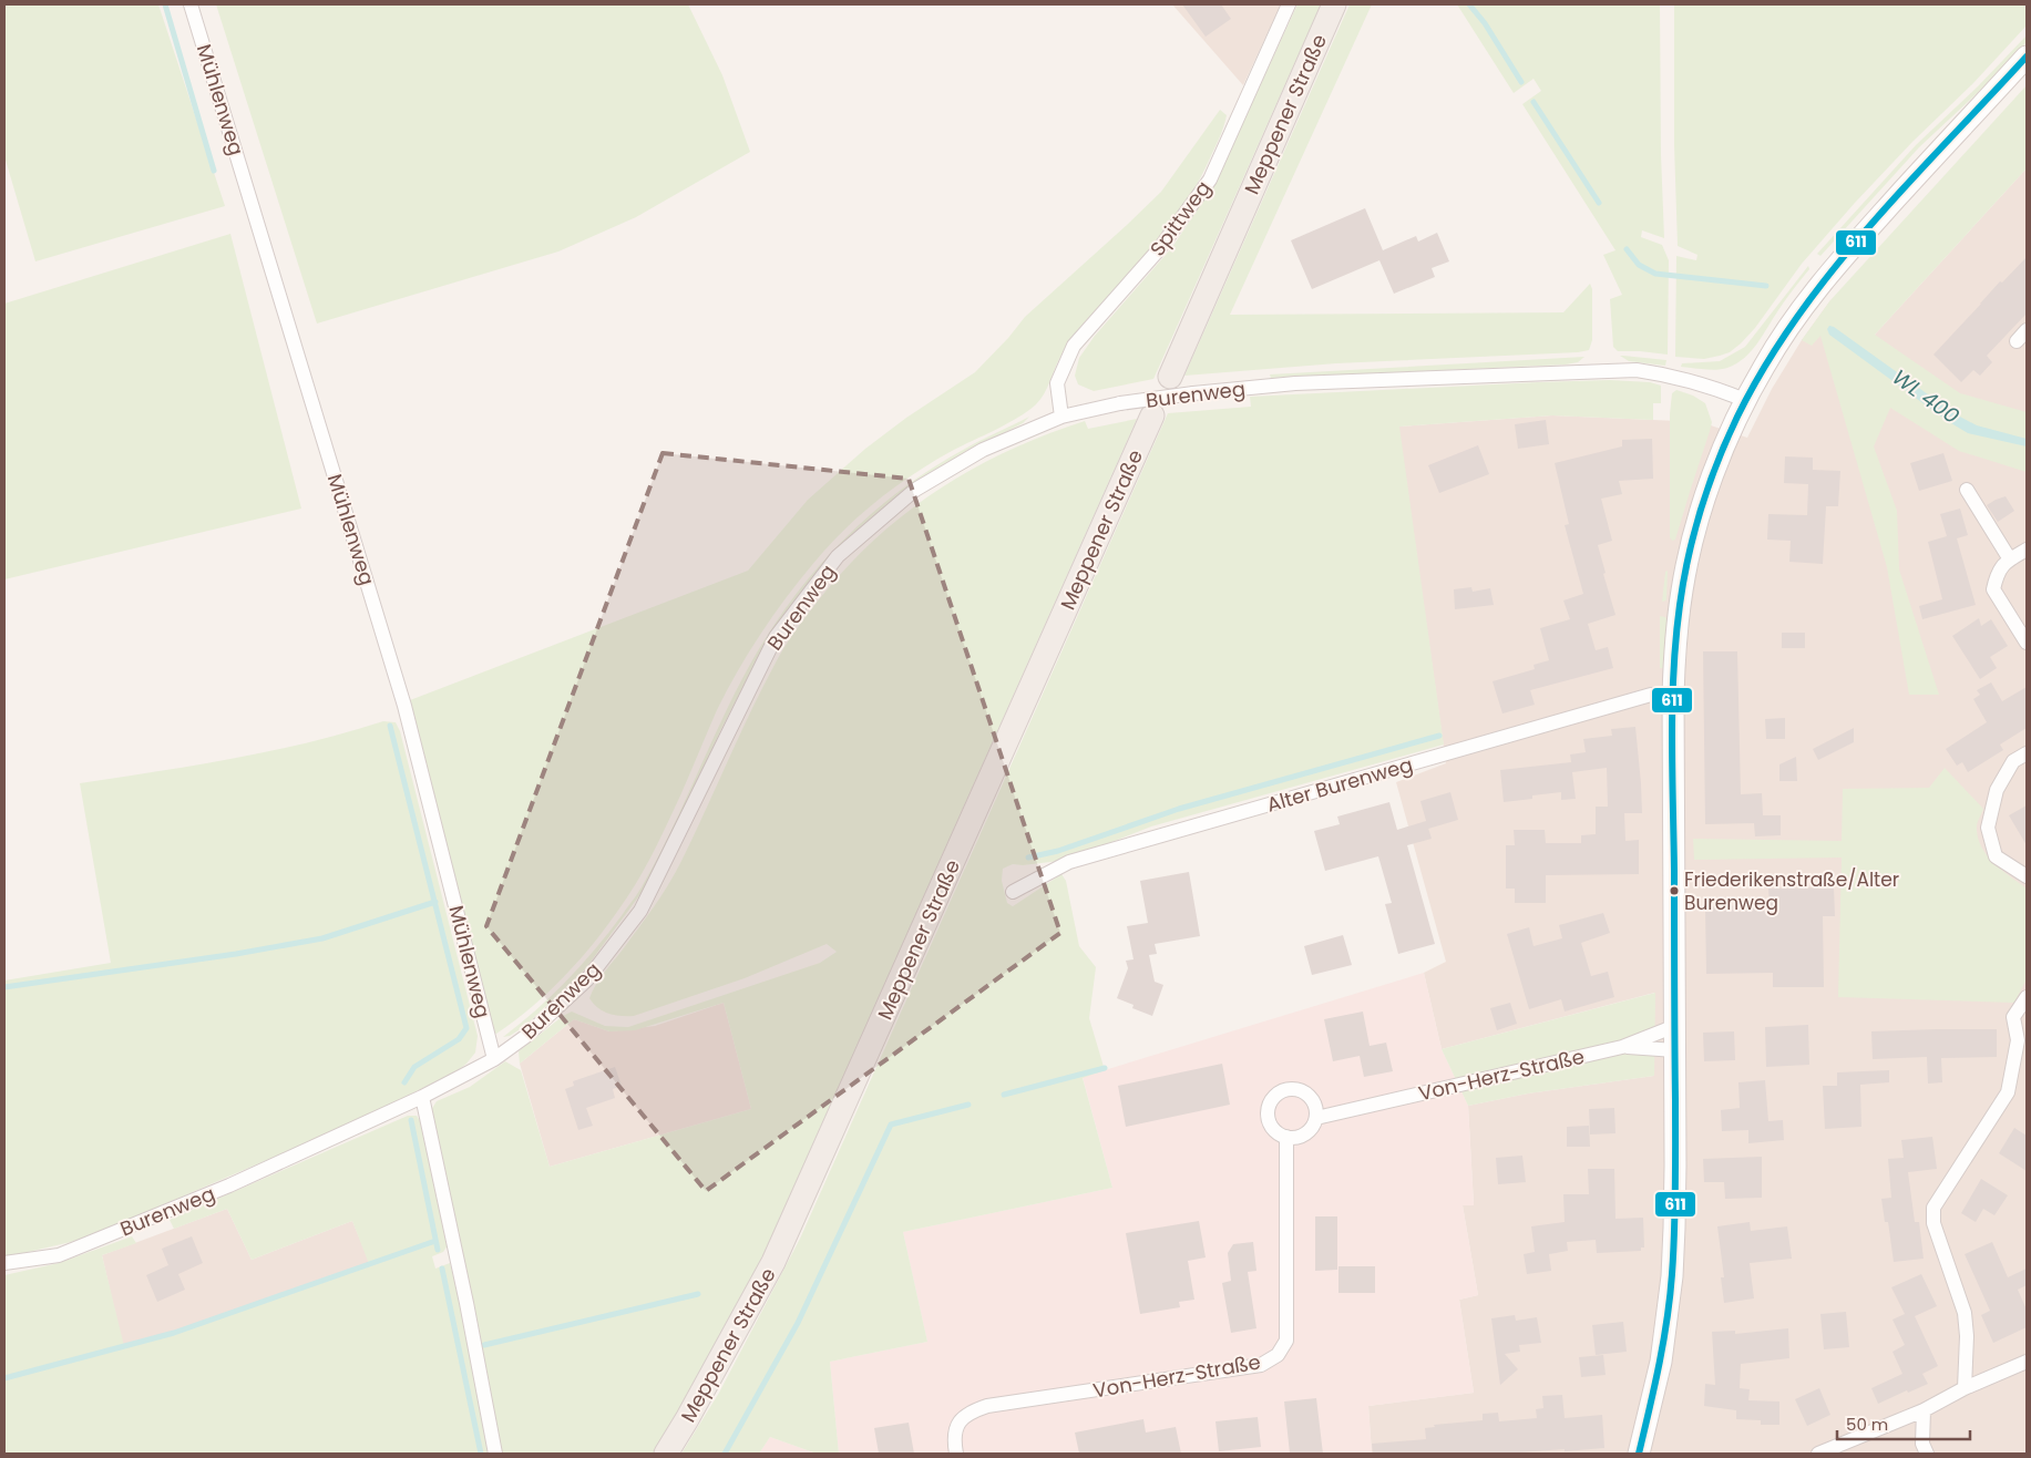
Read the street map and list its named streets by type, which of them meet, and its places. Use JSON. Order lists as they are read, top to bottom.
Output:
{
  "streets": {
    "main road": ["Meppener Straße"],
    "street": [
      "Mühlenweg",
      "Spittweg",
      "Burenweg",
      "Alter Burenweg",
      "Von-Herz-Straße"
    ]
  },
  "crossings": [
    ["Mühlenweg", "Burenweg"],
    ["Spittweg", "Burenweg"]
  ],
  "water": ["WL 400"],
  "places": ["Friederikenstraße/Alter Burenweg"],
  "lines": ["transit line 611"],
  "scale_bar": "50 m"
}
